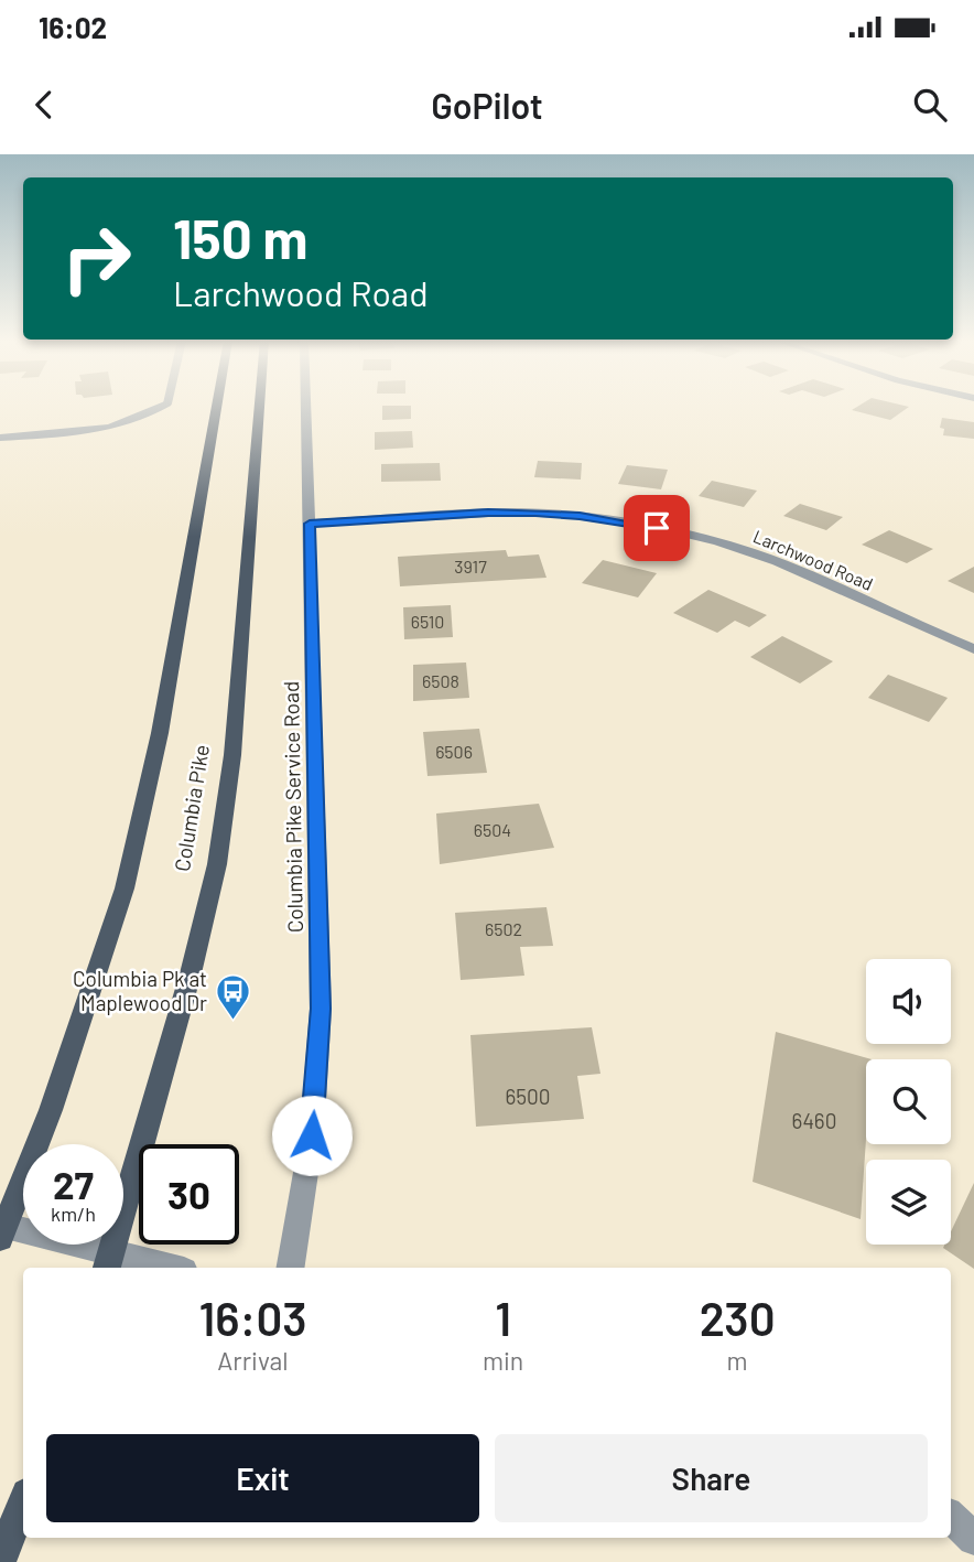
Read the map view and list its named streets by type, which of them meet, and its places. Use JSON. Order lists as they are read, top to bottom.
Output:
{
  "streets": {
    "main road": ["Columbia Pike"],
    "street": ["Larchwood Road", "Columbia Pike Service Road"]
  },
  "crossings": [
    ["Larchwood Road", "Columbia Pike Service Road"]
  ],
  "places": {
    "bus stop": ["Columbia Pk at Maplewood Dr"]
  },
  "house_numbers": [
    "3917",
    "6510",
    "6508",
    "6506",
    "6504",
    "6502",
    "6500",
    "6460"
  ],
  "page": {
    "status": "16:02",
    "header": "GoPilot",
    "turn": ["150 m", "Larchwood Road"],
    "speed": "27 km/h",
    "limit": "30",
    "eta": [
      "16:03",
      "Arrival",
      "1",
      "min",
      "230",
      "m"
    ],
    "buttons": ["Exit", "Share"]
  }
}
